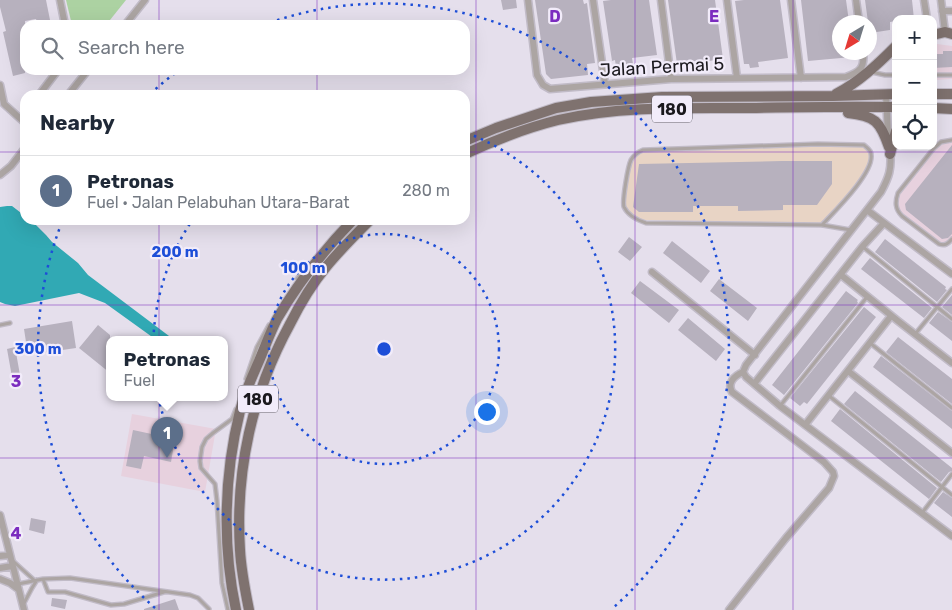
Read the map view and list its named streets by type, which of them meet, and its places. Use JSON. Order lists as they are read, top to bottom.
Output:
{
  "streets": {
    "main road": ["180"],
    "street": ["Jalan Permai 5"]
  },
  "north": "bottom left",
  "page": {
    "map_buttons": ["+", "−"],
    "search": "Search here",
    "heading": "Nearby",
    "list": [
      {
        "mark": "1",
        "name": "Petronas",
        "note": "Fuel · Jalan Pelabuhan Utara-Barat",
        "value": "280 m"
      }
    ],
    "popup": ["Petronas", "Fuel"],
    "pins": "1"
  },
  "grid": {
    "columns": ["D", "E"],
    "rows": ["3", "4"]
  },
  "rings": ["200 m", "100 m", "300 m"]
}
